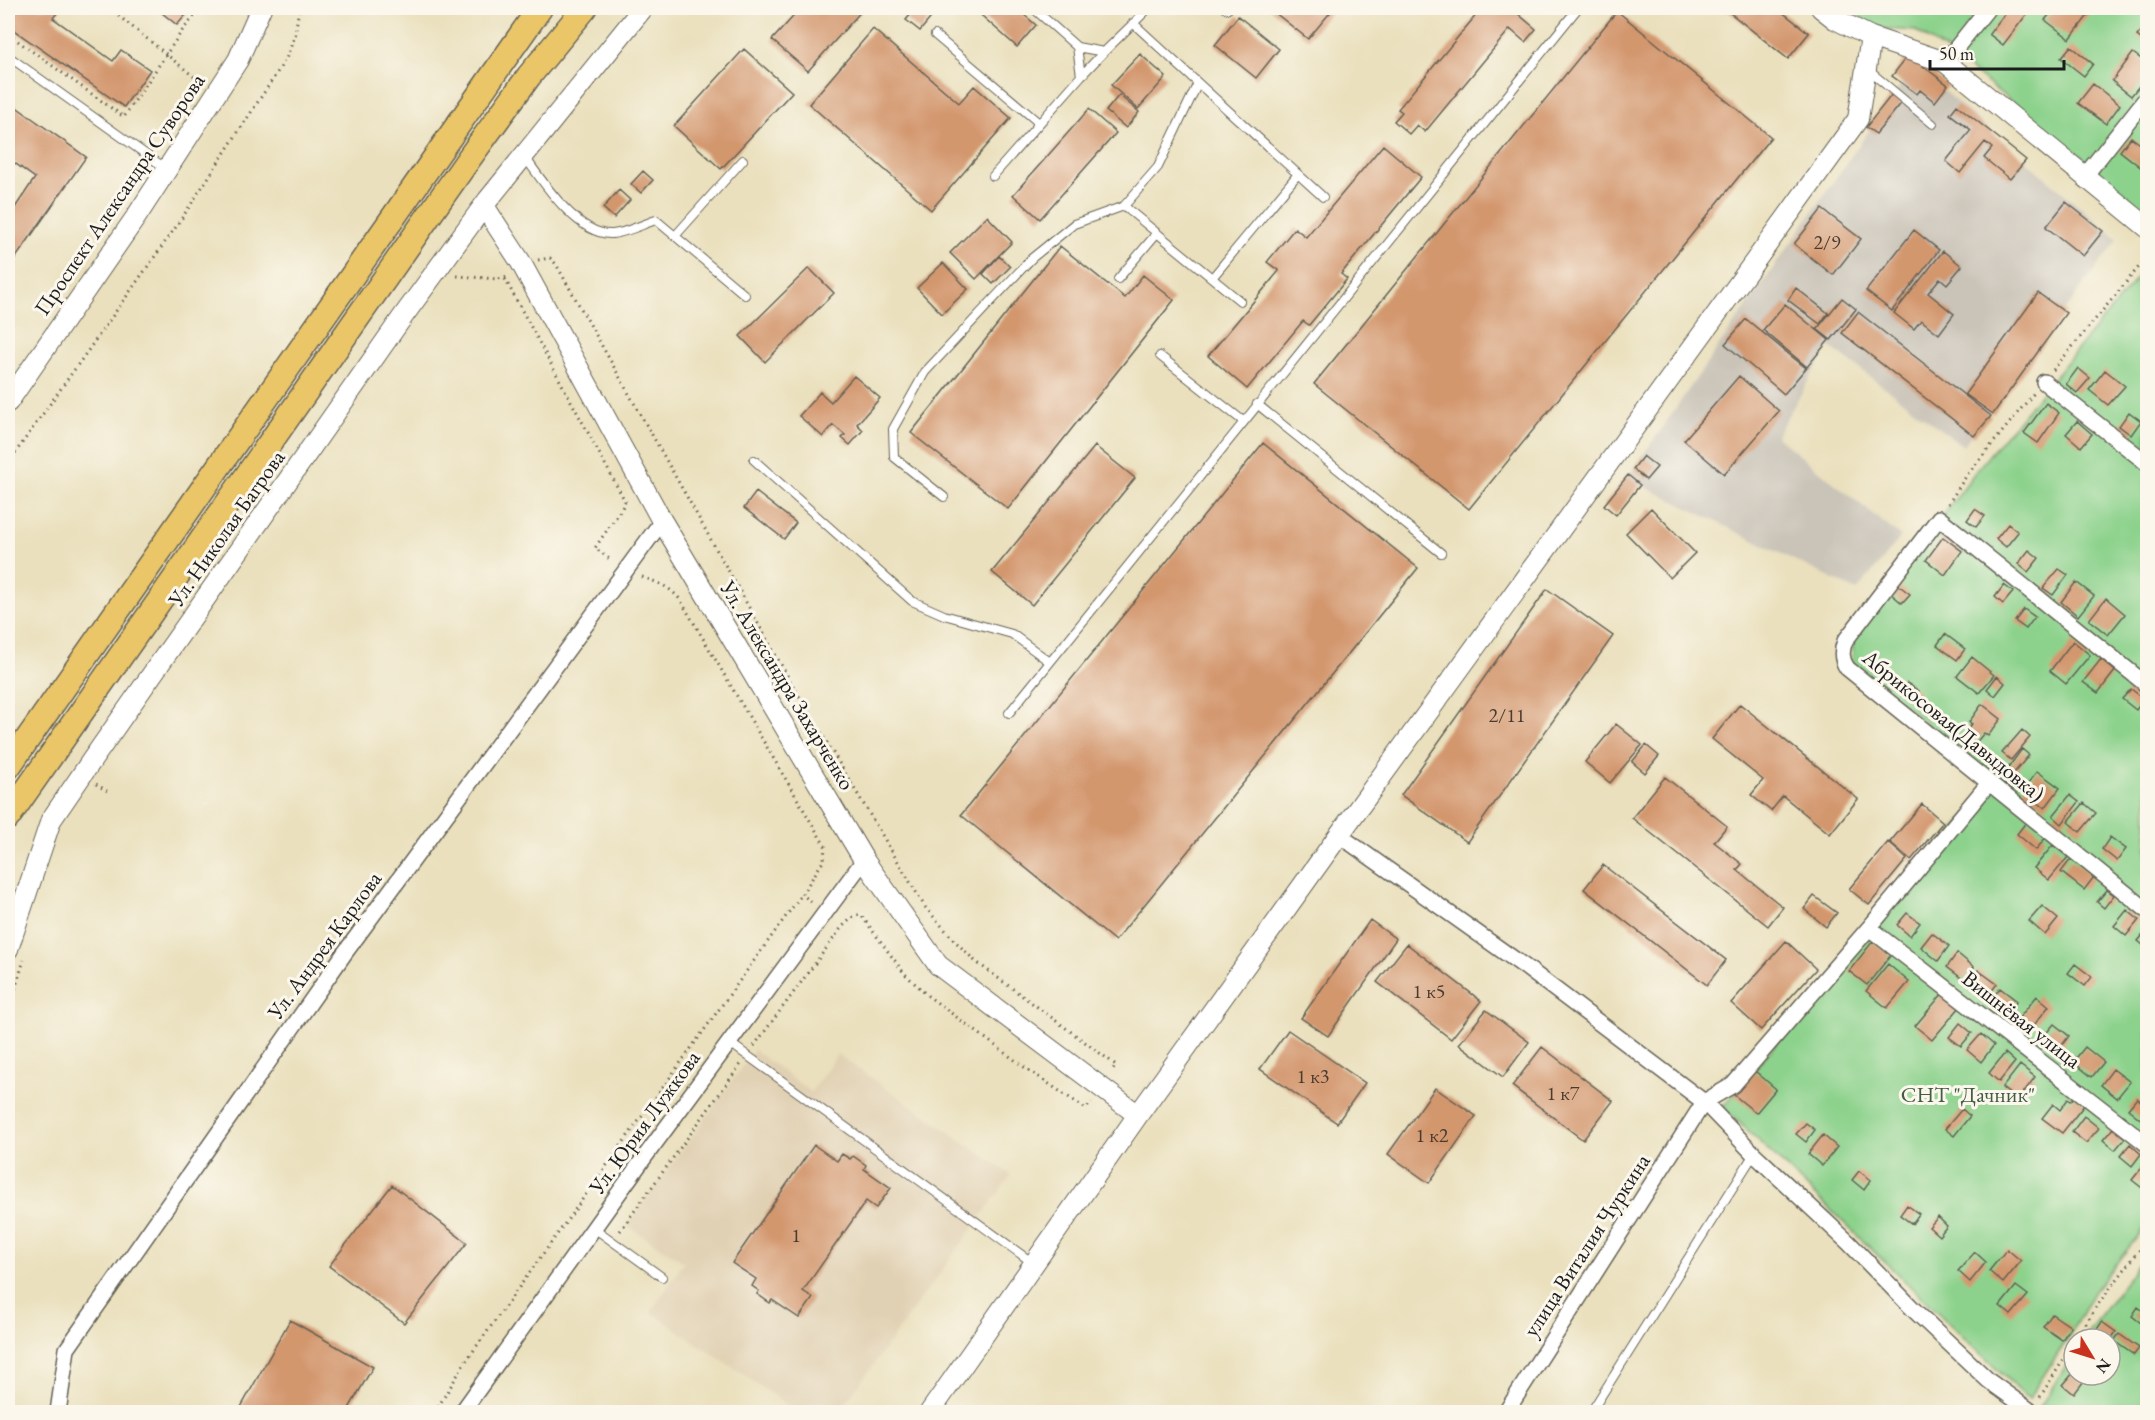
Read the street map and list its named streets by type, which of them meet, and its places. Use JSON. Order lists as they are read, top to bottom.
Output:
{
  "streets": {
    "street": [
      "Проспект Александра Суворова",
      "Ул. Николая Багрова",
      "Ул. Александра Захарченко",
      "Абрикосовая(Давыдовка)",
      "Ул. Андрея Карлова",
      "Вишнёвая улица",
      "Ул. Юрия Лужкова",
      "улица Виталия Чуркина"
    ]
  },
  "crossings": [
    ["Ул. Николая Багрова", "Ул. Александра Захарченко"],
    ["Ул. Александра Захарченко", "Ул. Андрея Карлова"],
    ["Ул. Александра Захарченко", "Ул. Юрия Лужкова"]
  ],
  "parks": ["СНТ \"Дачник\""],
  "house_numbers": [
    "2/9",
    "2/11",
    "1 к5",
    "1 к3",
    "1 к7",
    "1 к2",
    "1"
  ],
  "scale_bar": "50 m",
  "north": "bottom right"
}
